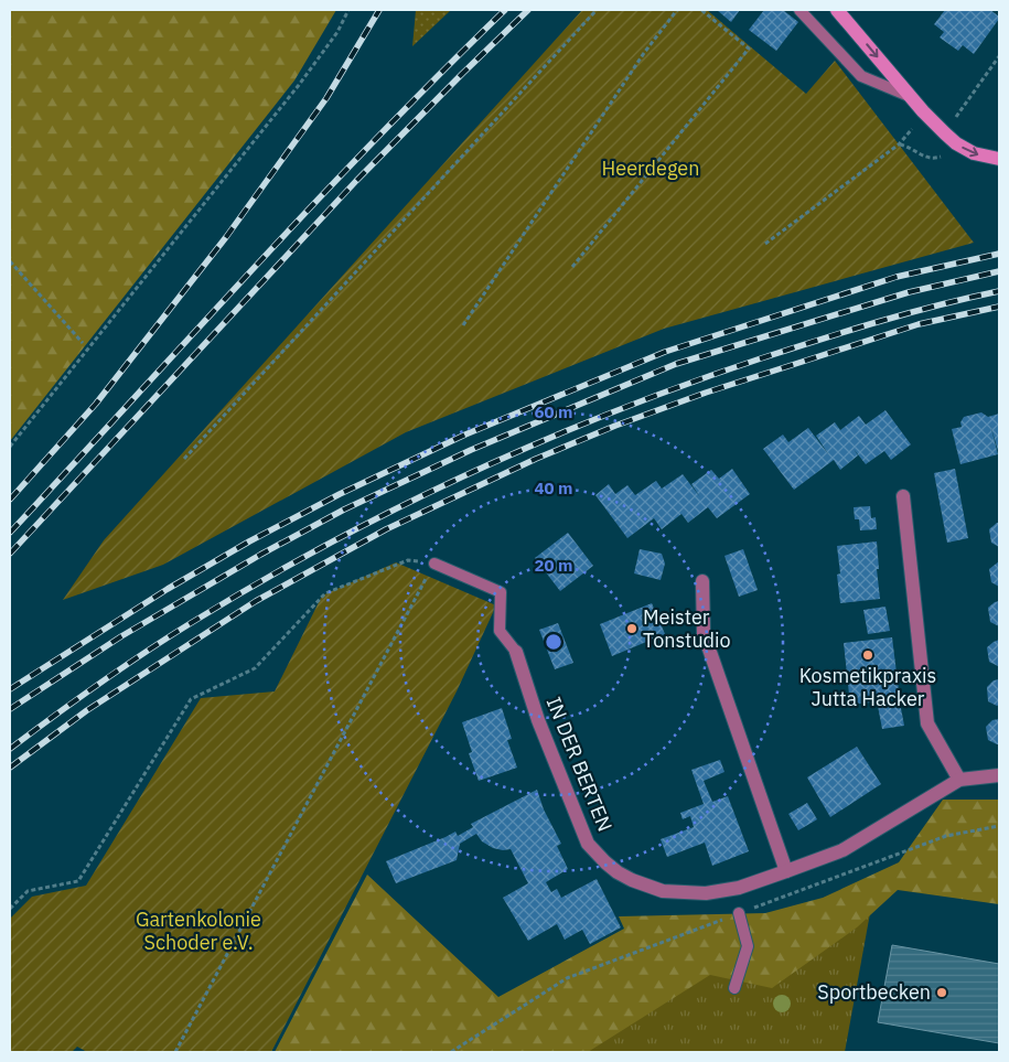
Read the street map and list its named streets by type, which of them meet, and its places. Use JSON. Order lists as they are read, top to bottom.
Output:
{
  "streets": {
    "street": ["IN DER BERTEN"]
  },
  "parks": ["Heerdegen", "Gartenkolonie Schoder e.V."],
  "places": ["Meister Tonstudio", "Kosmetikpraxis Jutta Hacker", "Sportbecken"],
  "rings": ["60 m", "40 m", "20 m"]
}
